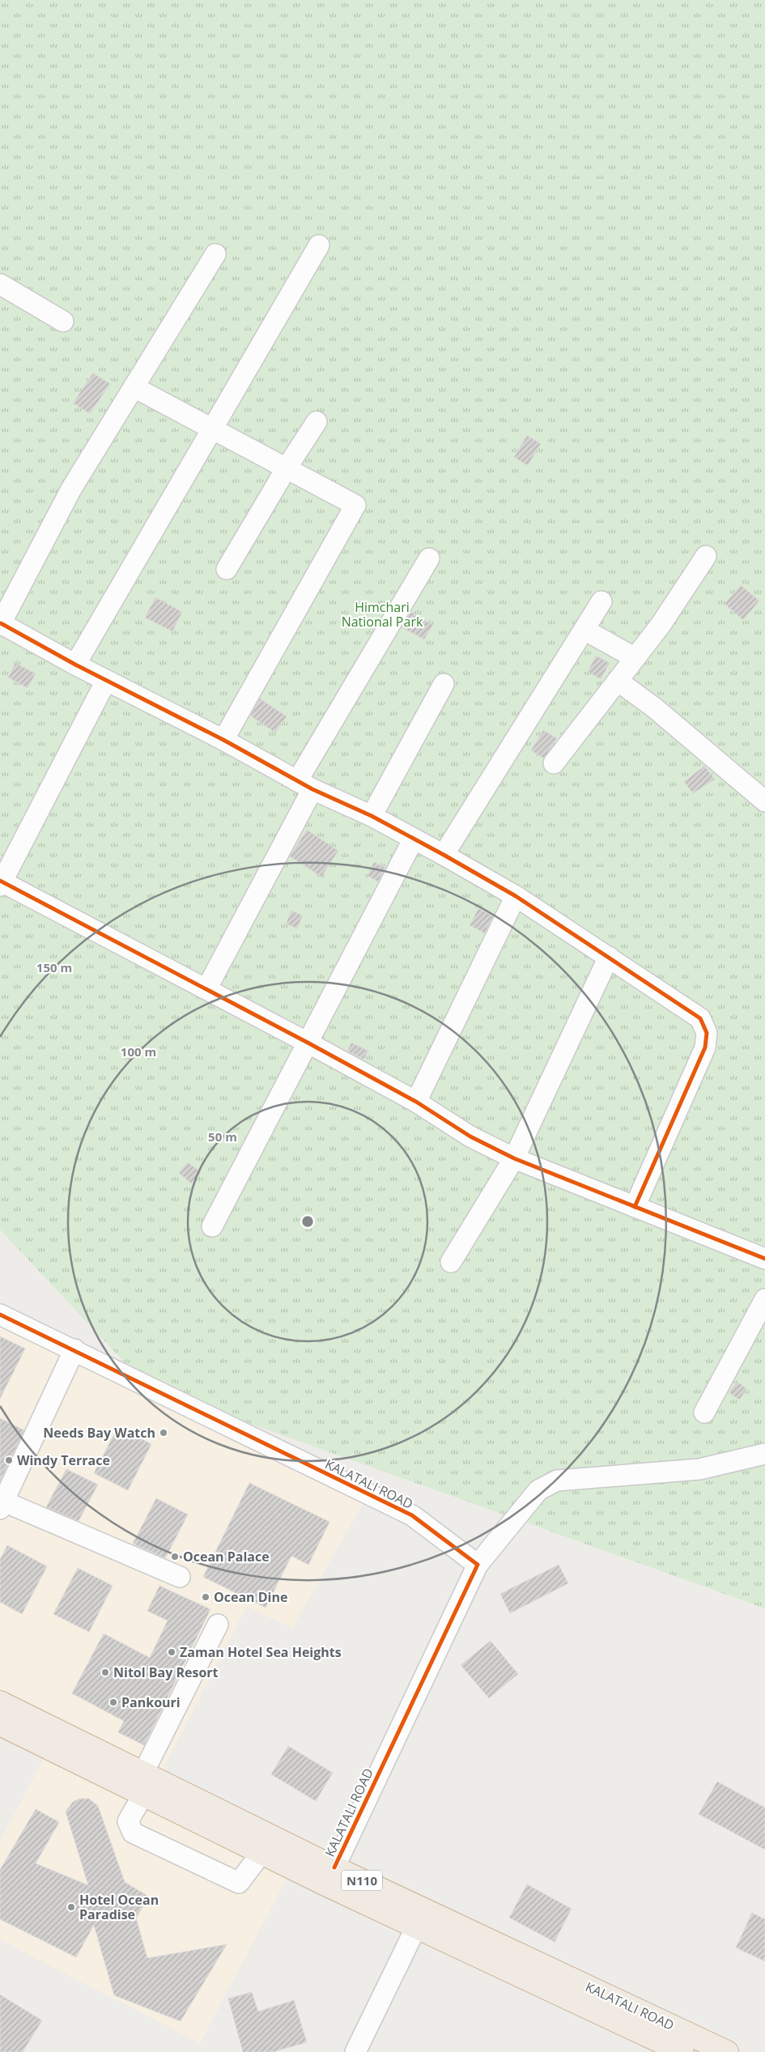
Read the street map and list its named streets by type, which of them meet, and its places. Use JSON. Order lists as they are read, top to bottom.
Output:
{
  "streets": {
    "highway": ["KALATALI ROAD", "N110"]
  },
  "parks": ["Himchari National Park"],
  "places": [
    "Needs Bay Watch",
    "Windy Terrace",
    "Ocean Palace",
    "Ocean Dine",
    "Zaman Hotel Sea Heights",
    "Nitol Bay Resort",
    "Pankouri",
    "Hotel Ocean Paradise"
  ],
  "rings": ["150 m", "100 m", "50 m"]
}
